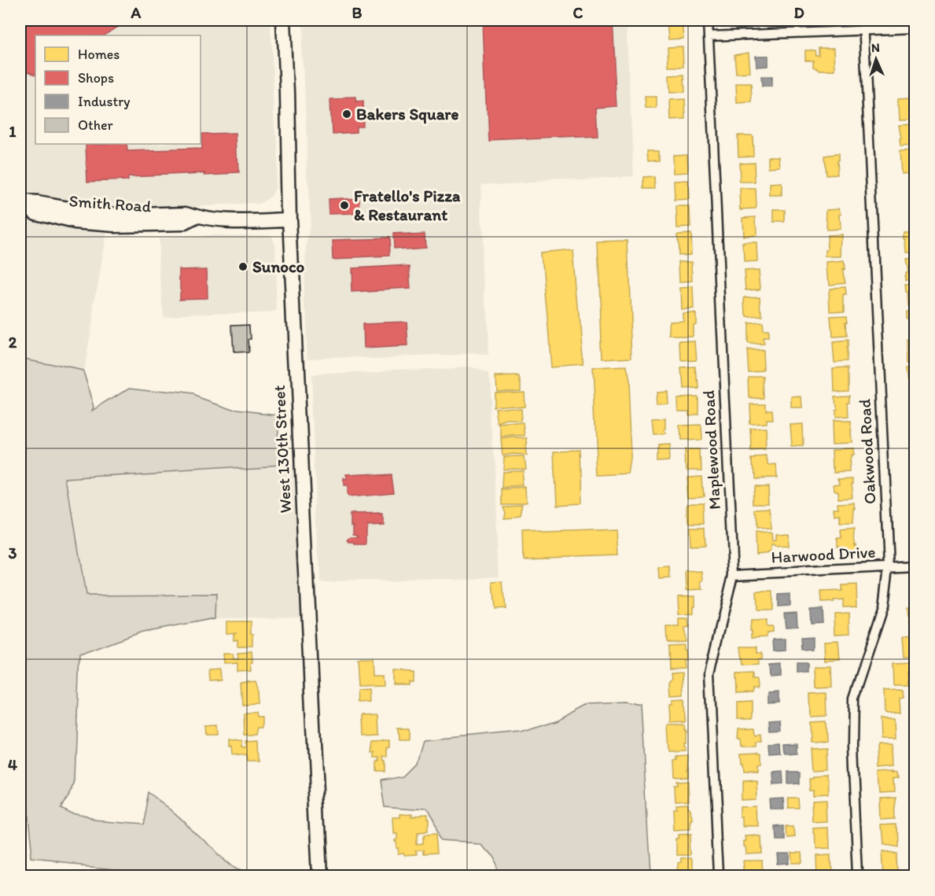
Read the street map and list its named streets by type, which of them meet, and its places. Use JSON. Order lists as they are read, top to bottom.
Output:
{
  "streets": {
    "main road": ["Smith Road", "West 130th Street"],
    "street": ["Maplewood Road", "Oakwood Road", "Harwood Drive"]
  },
  "crossings": [
    ["Smith Road", "West 130th Street"],
    ["Maplewood Road", "Harwood Drive"],
    ["Oakwood Road", "Harwood Drive"]
  ],
  "places": ["Bakers Square", "Fratello's Pizza & Restaurant", "Sunoco"],
  "legend": [
    "Homes",
    "Shops",
    "Industry",
    "Other"
  ],
  "north": "top",
  "grid": {
    "columns": [
      "A",
      "B",
      "C",
      "D"
    ],
    "rows": [
      "1",
      "2",
      "3",
      "4"
    ]
  }
}
